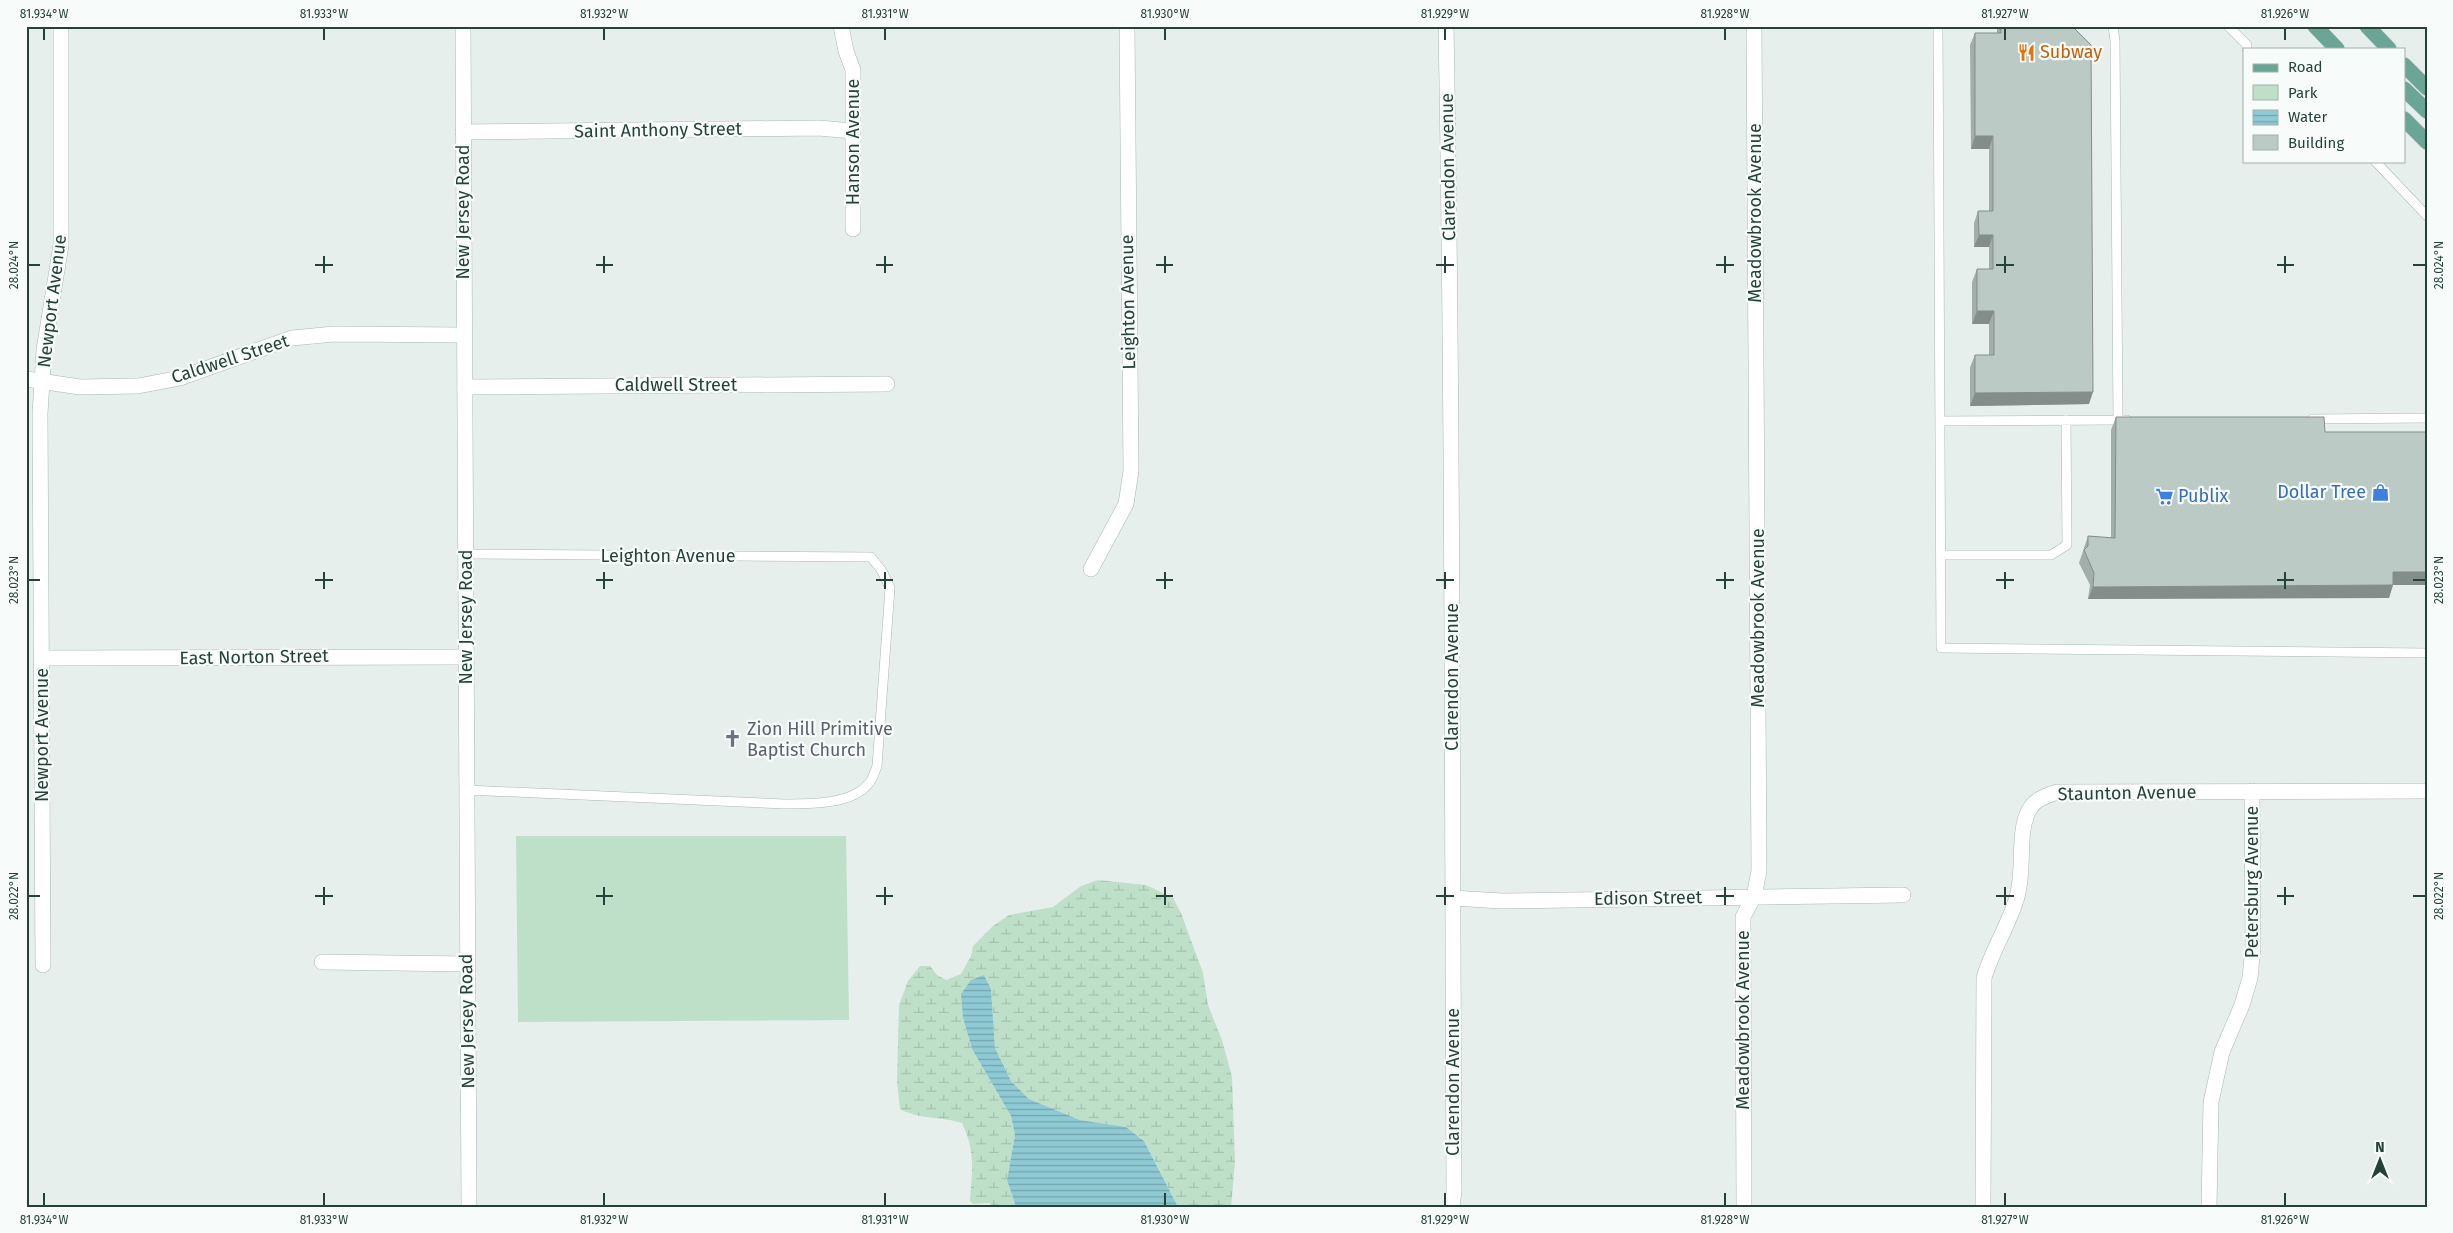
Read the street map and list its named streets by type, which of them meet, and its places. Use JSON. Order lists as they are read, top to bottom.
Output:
{
  "streets": {
    "street": [
      "Saint Anthony Street",
      "Hanson Avenue",
      "Clarendon Avenue",
      "New Jersey Road",
      "Meadowbrook Avenue",
      "Newport Avenue",
      "Leighton Avenue",
      "Caldwell Street",
      "East Norton Street",
      "Staunton Avenue",
      "Petersburg Avenue",
      "Edison Street"
    ]
  },
  "crossings": [
    ["Saint Anthony Street", "Hanson Avenue"],
    ["Saint Anthony Street", "New Jersey Road"],
    ["Clarendon Avenue", "Edison Street"],
    ["New Jersey Road", "Leighton Avenue"],
    ["New Jersey Road", "Caldwell Street"],
    ["New Jersey Road", "East Norton Street"],
    ["Meadowbrook Avenue", "Edison Street"],
    ["Newport Avenue", "Caldwell Street"],
    ["Newport Avenue", "East Norton Street"],
    ["Staunton Avenue", "Petersburg Avenue"]
  ],
  "places": {
    "restaurant": ["Subway"],
    "shop": ["Dollar Tree"],
    "supermarket": ["Publix"],
    "church": ["Zion Hill Primitive Baptist Church"]
  },
  "legend": [
    "Road",
    "Park",
    "Water",
    "Building"
  ],
  "north": "top",
  "coordinates": [
    "81.934°W",
    "81.933°W",
    "81.932°W",
    "81.931°W",
    "81.930°W",
    "81.929°W",
    "81.928°W",
    "81.927°W",
    "81.926°W",
    "28.024°N",
    "28.023°N",
    "28.022°N"
  ]
}
